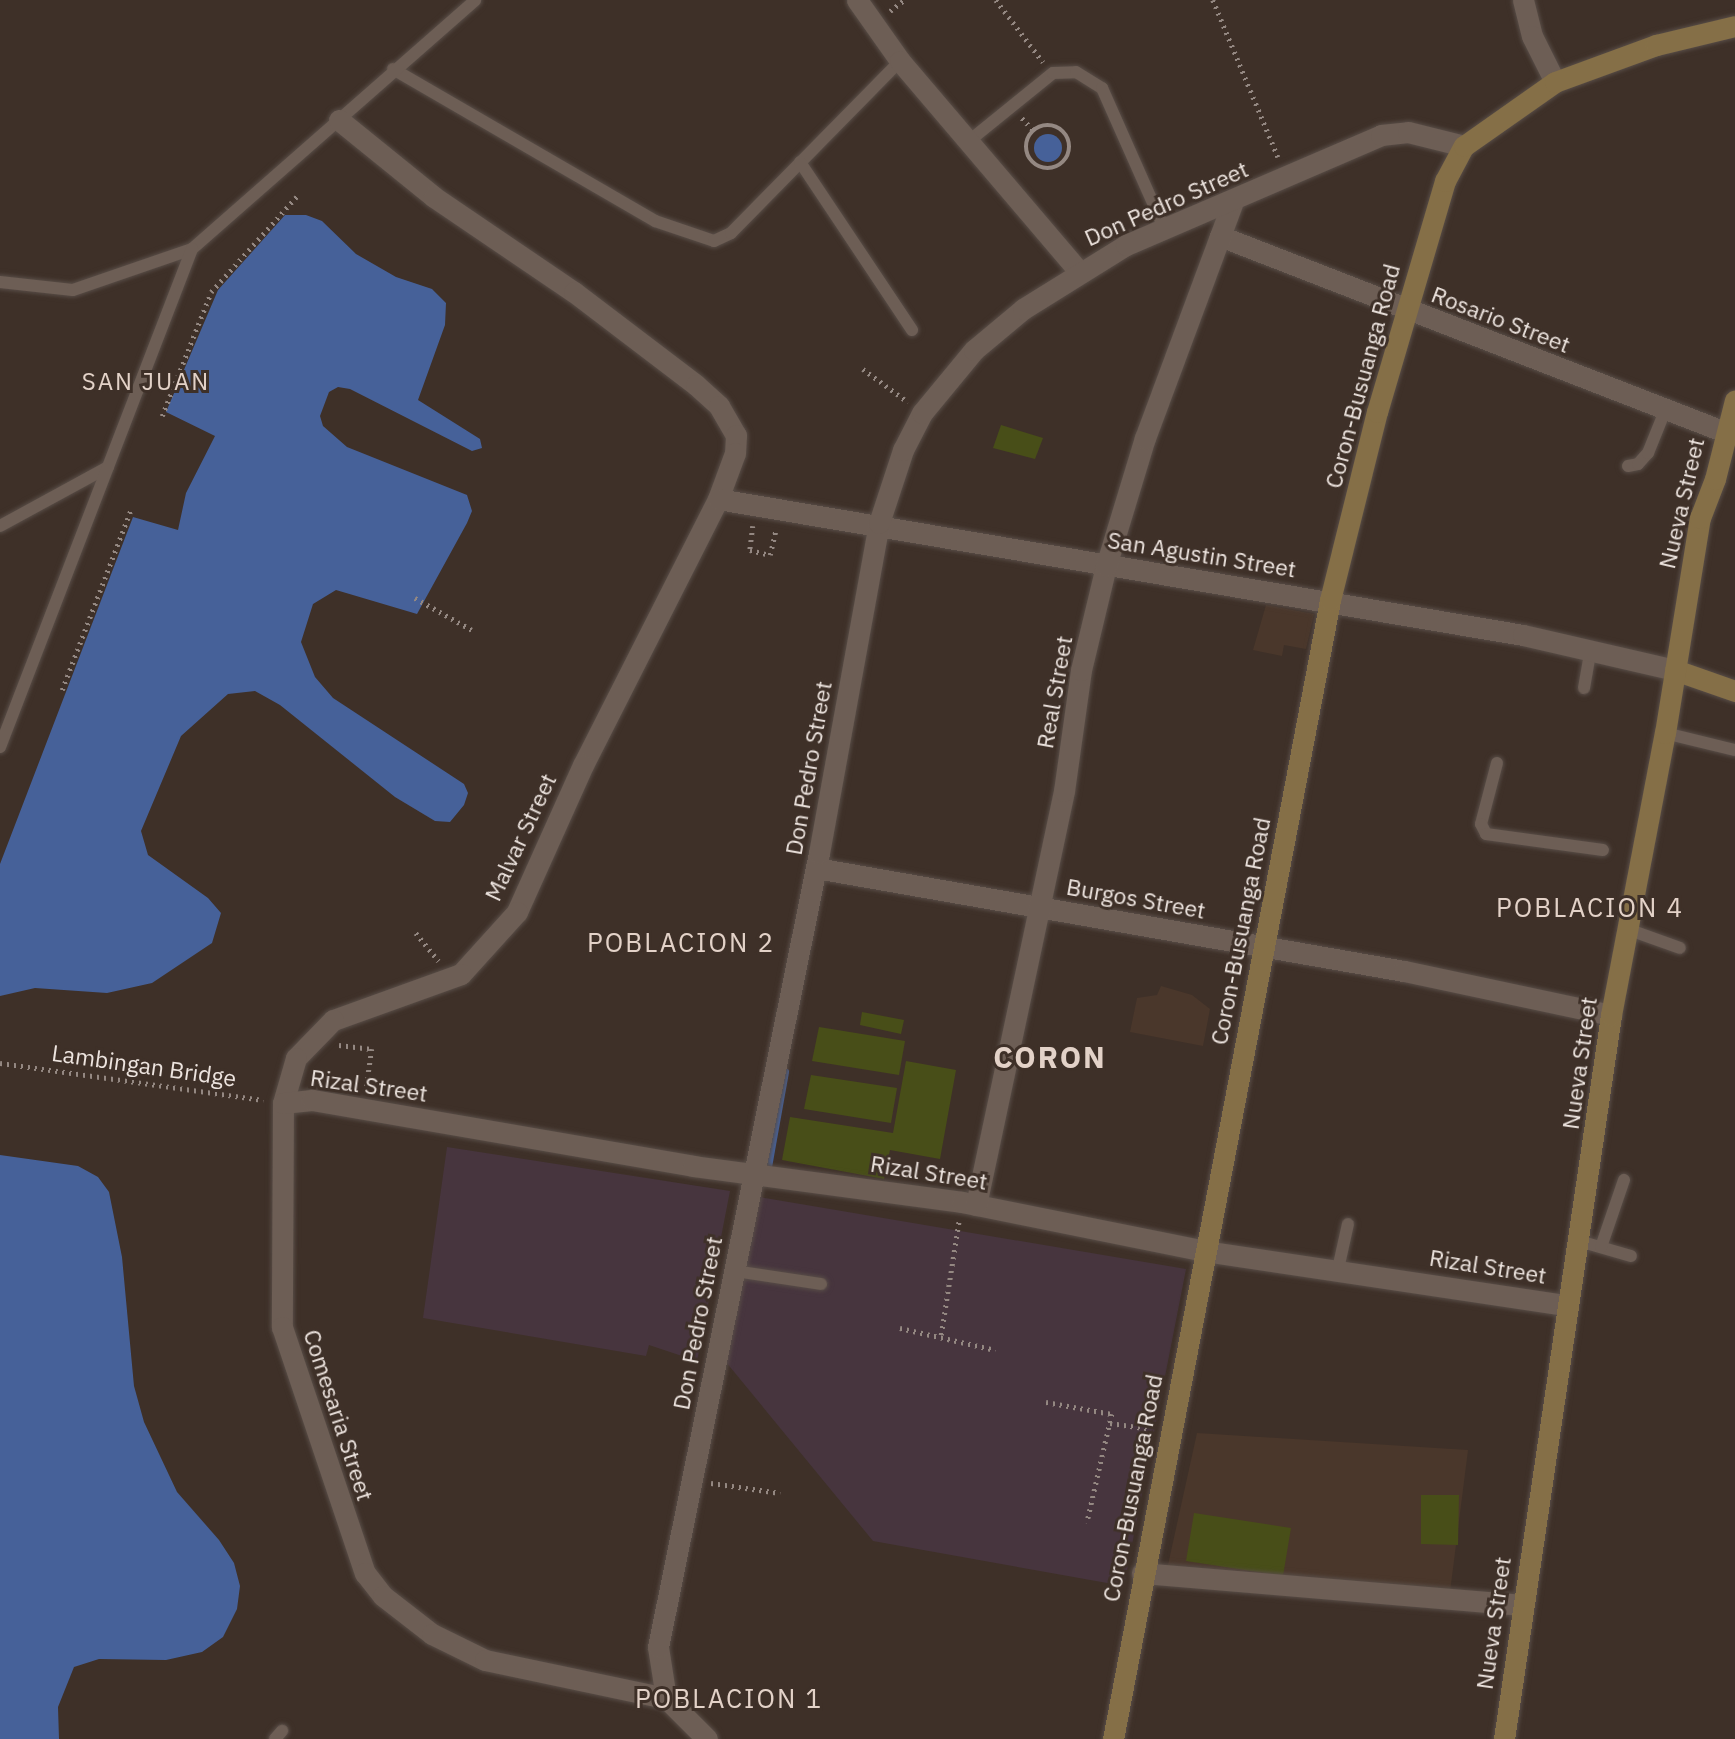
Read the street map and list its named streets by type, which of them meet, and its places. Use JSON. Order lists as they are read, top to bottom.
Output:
{
  "streets": {
    "main road": ["Coron-Busuanga Road", "Nueva Street"],
    "street": [
      "Don Pedro Street",
      "Rosario Street",
      "San Agustin Street",
      "Real Street",
      "Malvar Street",
      "Burgos Street",
      "Rizal Street",
      "Comesaria Street"
    ],
    "path": ["Lambingan Bridge"]
  },
  "crossings": [
    ["Don Pedro Street", "Coron-Busuanga Road"],
    ["Don Pedro Street", "San Agustin Street"],
    ["Don Pedro Street", "Real Street"],
    ["Don Pedro Street", "Burgos Street"],
    ["Don Pedro Street", "Rizal Street"],
    ["Don Pedro Street", "Comesaria Street"],
    ["Rosario Street", "Coron-Busuanga Road"],
    ["Rosario Street", "Nueva Street"],
    ["Rosario Street", "Real Street"],
    ["Coron-Busuanga Road", "San Agustin Street"],
    ["Coron-Busuanga Road", "Burgos Street"],
    ["Coron-Busuanga Road", "Rizal Street"],
    ["Nueva Street", "San Agustin Street"],
    ["Nueva Street", "Burgos Street"],
    ["Nueva Street", "Rizal Street"],
    ["San Agustin Street", "Real Street"],
    ["San Agustin Street", "Malvar Street"],
    ["Real Street", "Burgos Street"],
    ["Real Street", "Rizal Street"],
    ["Malvar Street", "Lambingan Bridge"],
    ["Malvar Street", "Rizal Street"],
    ["Malvar Street", "Comesaria Street"],
    ["Lambingan Bridge", "Rizal Street"],
    ["Lambingan Bridge", "Comesaria Street"],
    ["Rizal Street", "Comesaria Street"]
  ],
  "districts": [
    "SAN JUAN",
    "POBLACION 4",
    "POBLACION 2",
    "CORON",
    "POBLACION 1"
  ]
}
